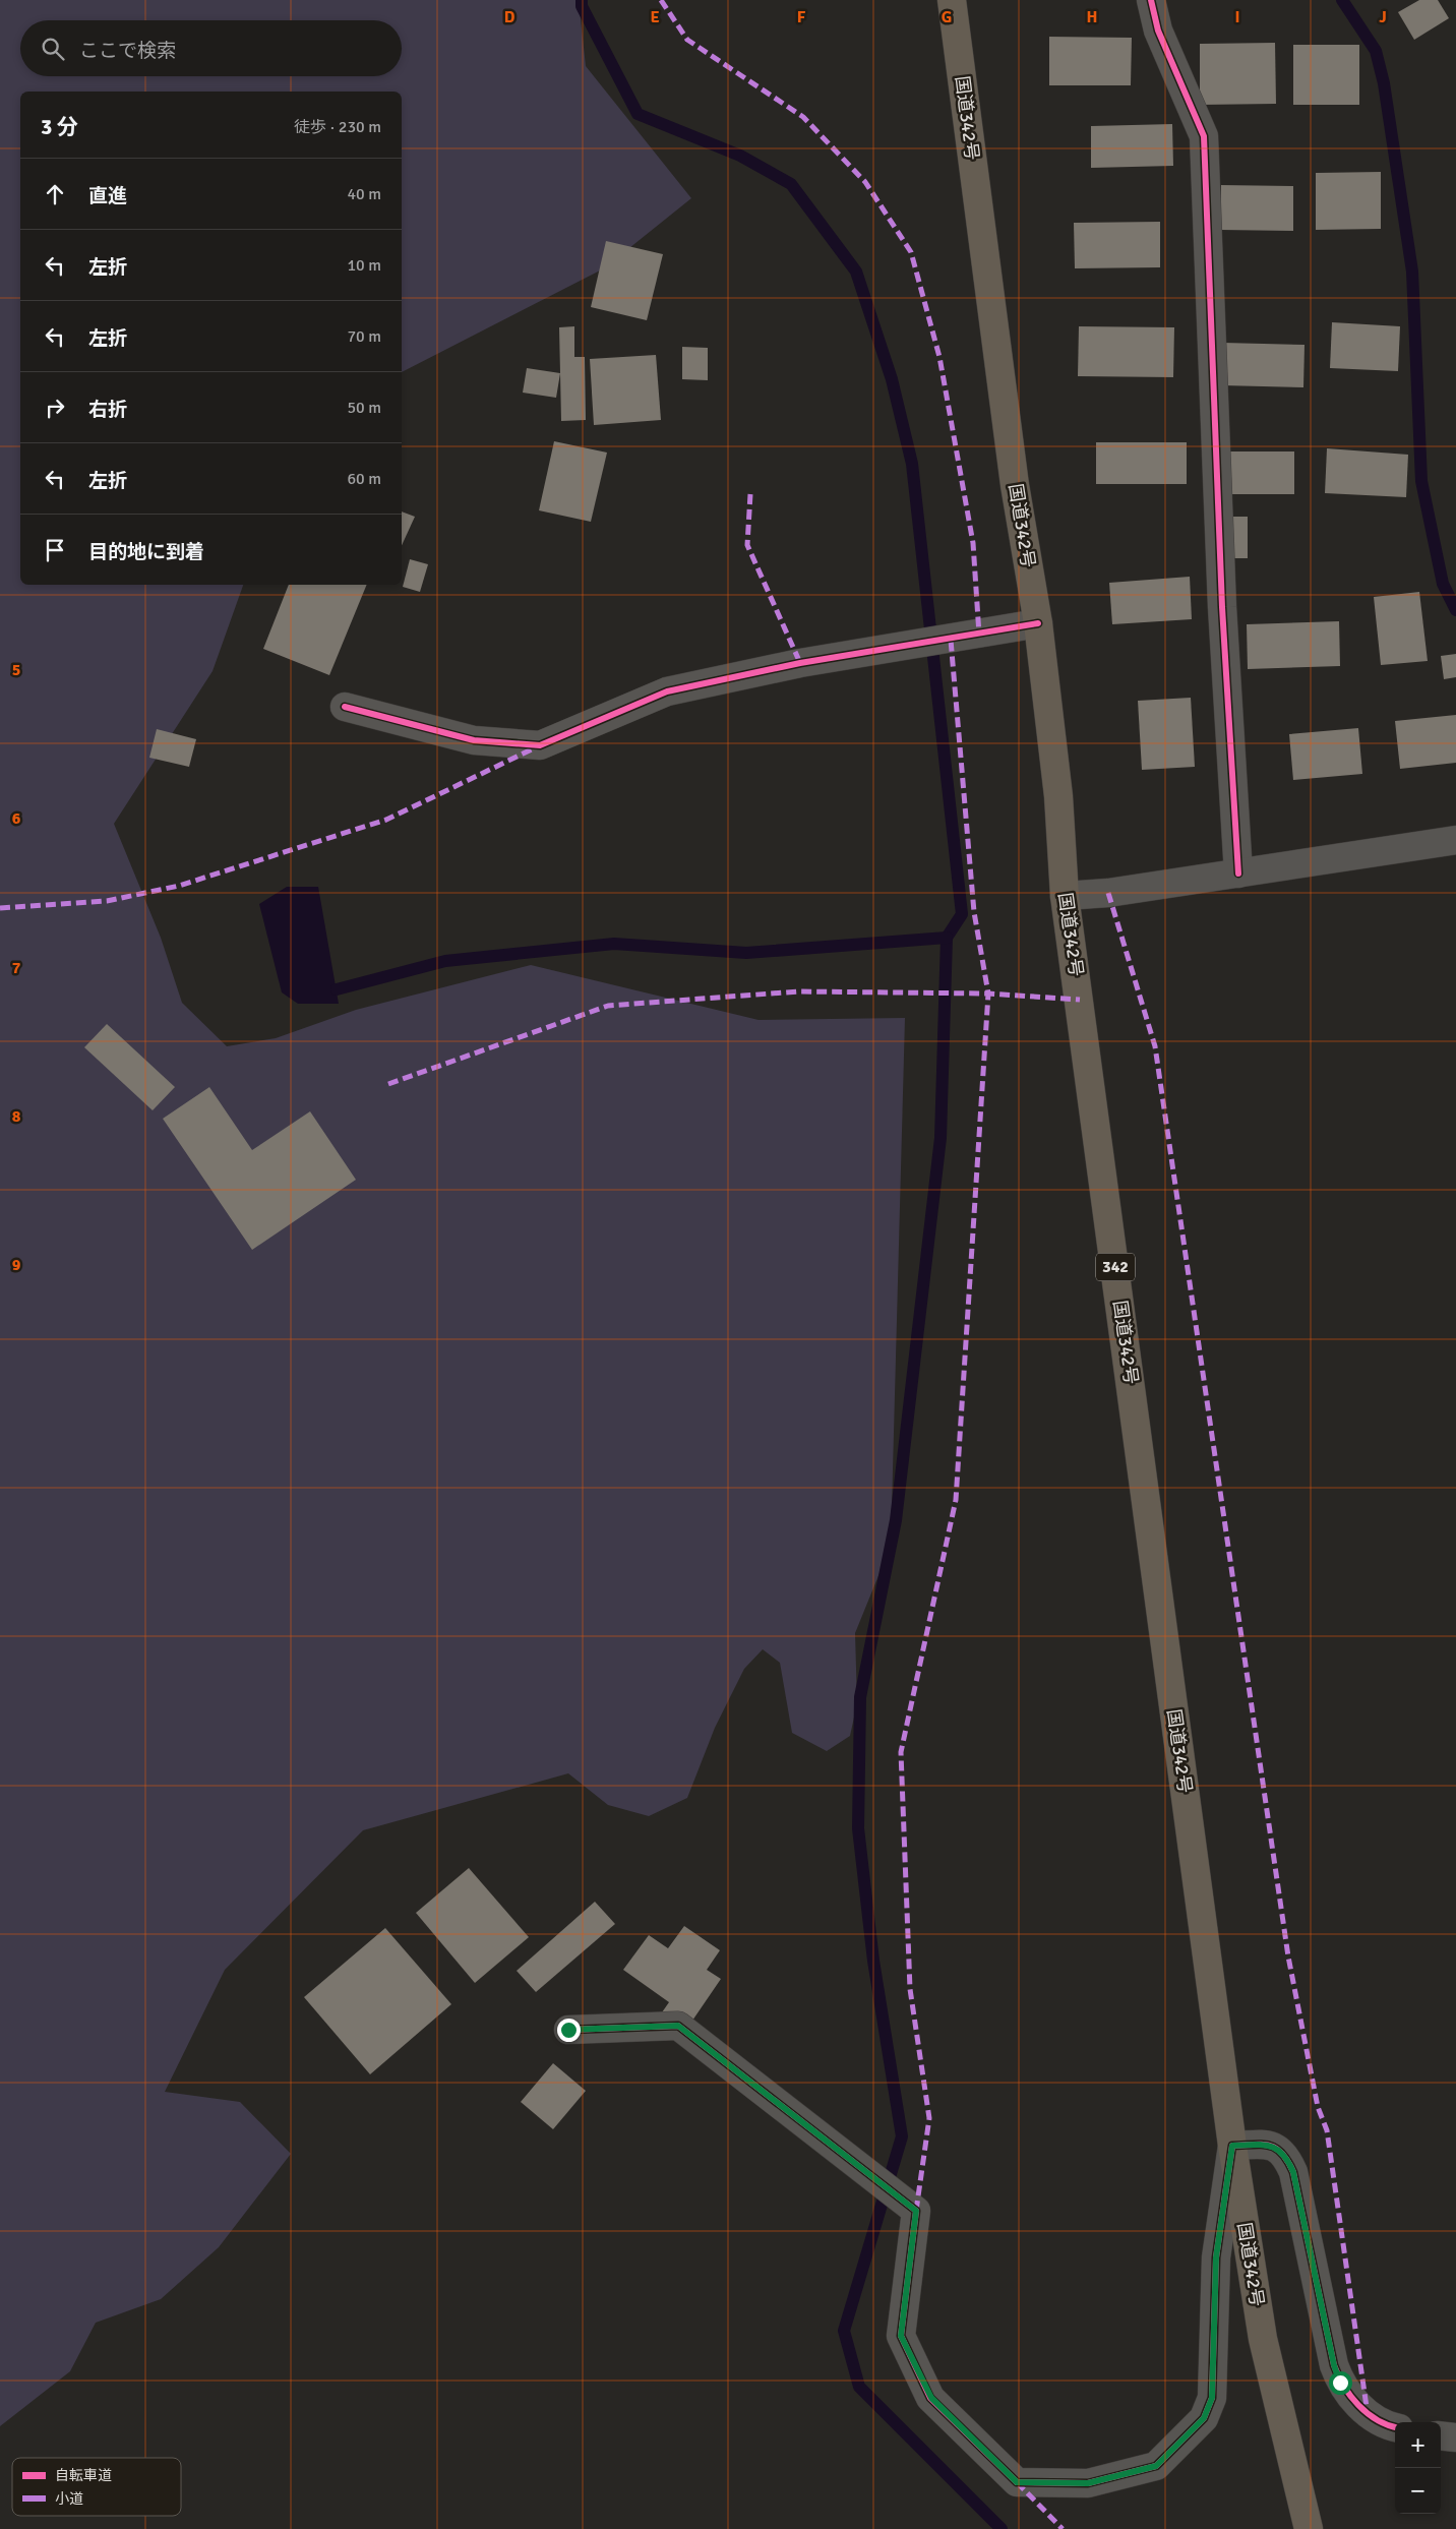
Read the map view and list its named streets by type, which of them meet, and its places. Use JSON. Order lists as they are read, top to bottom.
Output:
{
  "streets": {
    "highway": ["国道342号", "342"]
  },
  "legend": ["自転車道", "小道"],
  "page": {
    "search": "ここで検索",
    "heading": ["3 分", "徒歩 · 230 m"],
    "list": [
      ["直進", "40 m"],
      ["左折", "10 m"],
      ["左折", "70 m"],
      ["右折", "50 m"],
      ["左折", "60 m"],
      "目的地に到着"
    ],
    "map_buttons": ["+", "−"]
  },
  "grid": {
    "columns": [
      "D",
      "E",
      "F",
      "G",
      "H",
      "I",
      "J"
    ],
    "rows": [
      "5",
      "6",
      "7",
      "8",
      "9"
    ]
  }
}
